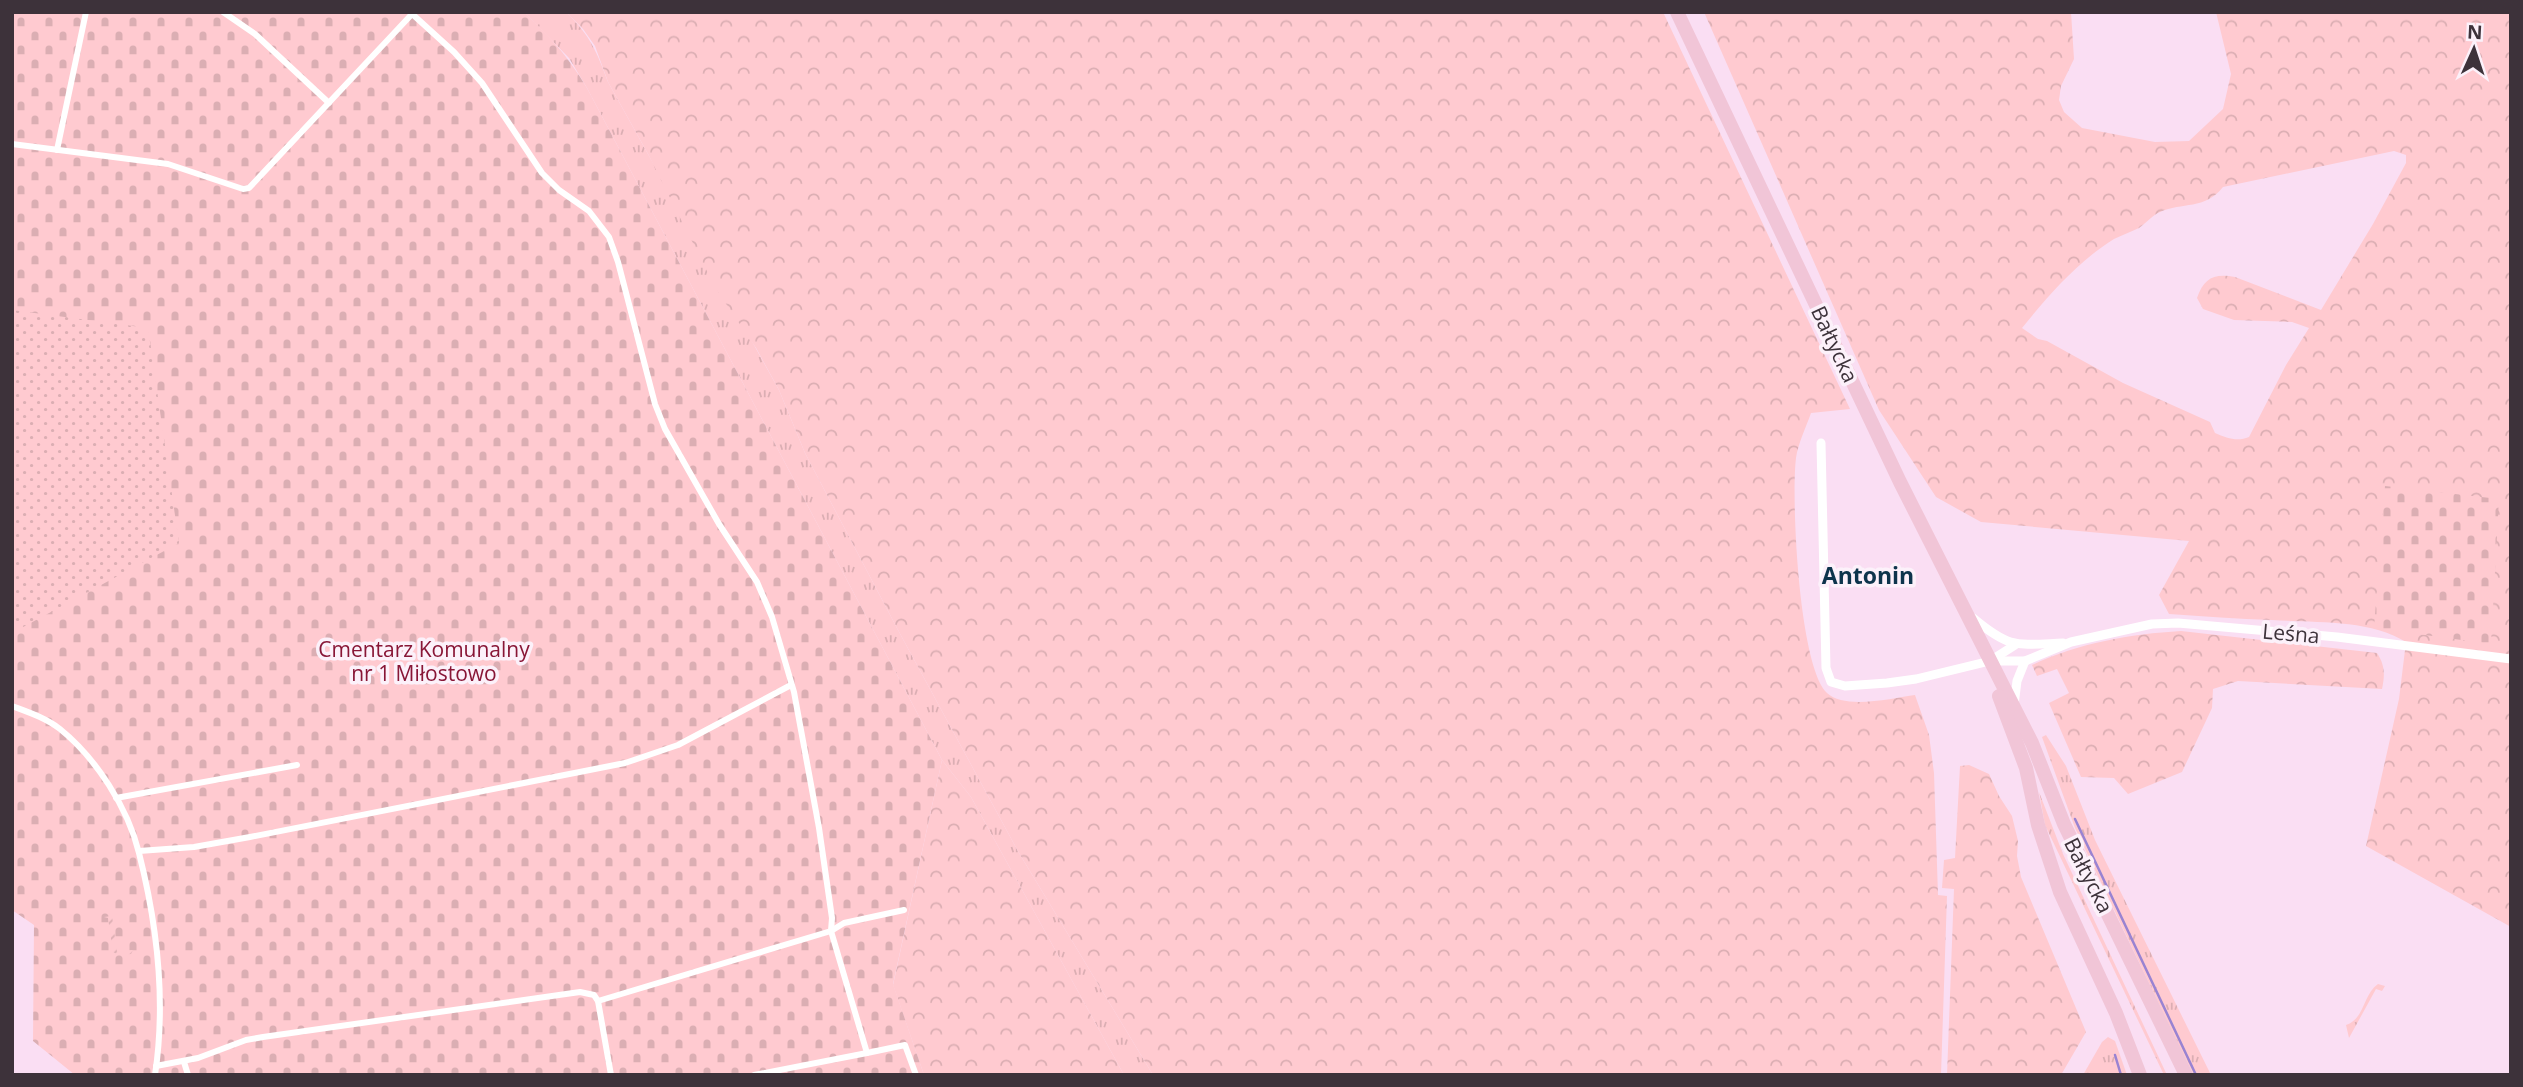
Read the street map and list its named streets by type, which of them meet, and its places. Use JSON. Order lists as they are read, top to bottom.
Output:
{
  "streets": {
    "main road": ["Bałtycka"],
    "street": ["Leśna"]
  },
  "crossings": [
    ["Bałtycka", "Leśna"]
  ],
  "districts": ["Antonin"],
  "parks": ["Cmentarz Komunalny nr 1 Miłostowo"],
  "north": "top"
}
